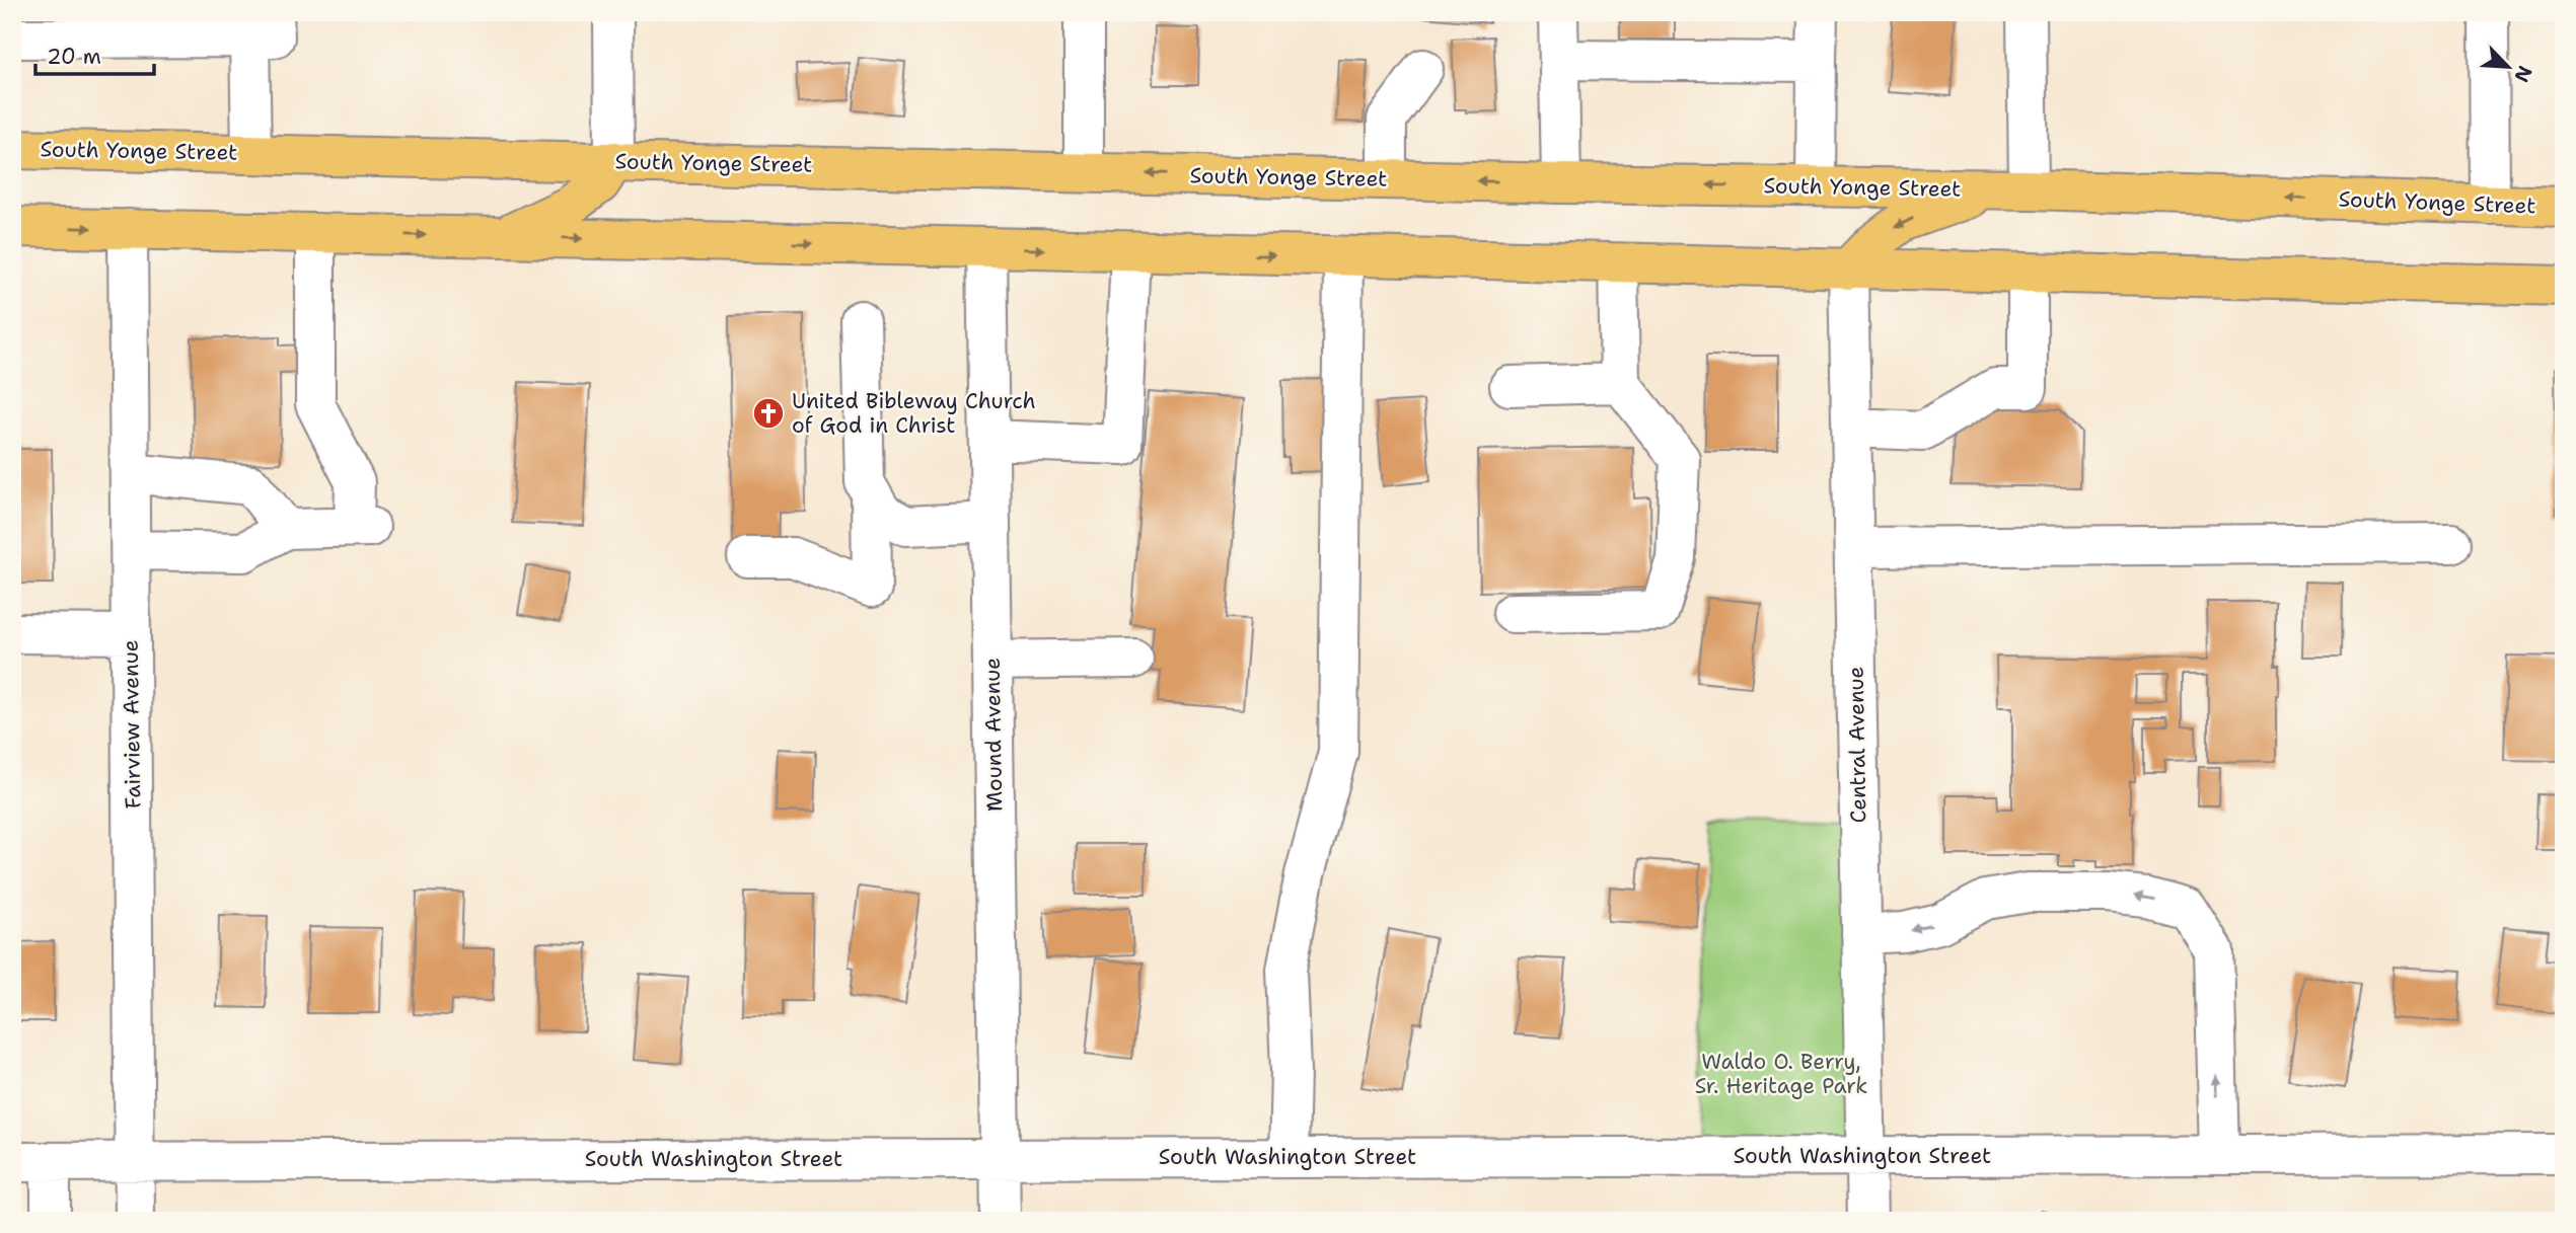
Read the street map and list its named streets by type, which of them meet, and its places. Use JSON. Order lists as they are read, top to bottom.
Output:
{
  "streets": {
    "main road": ["South Yonge Street"],
    "street": [
      "Fairview Avenue",
      "Mound Avenue",
      "Central Avenue",
      "South Washington Street"
    ]
  },
  "crossings": [
    ["Fairview Avenue", "South Washington Street"],
    ["Mound Avenue", "South Washington Street"],
    ["Central Avenue", "South Washington Street"]
  ],
  "parks": ["Waldo O. Berry, Sr. Heritage Park"],
  "places": {
    "church": ["United Bibleway Church of God in Christ"]
  },
  "scale_bar": "20 m",
  "north": "bottom right"
}
